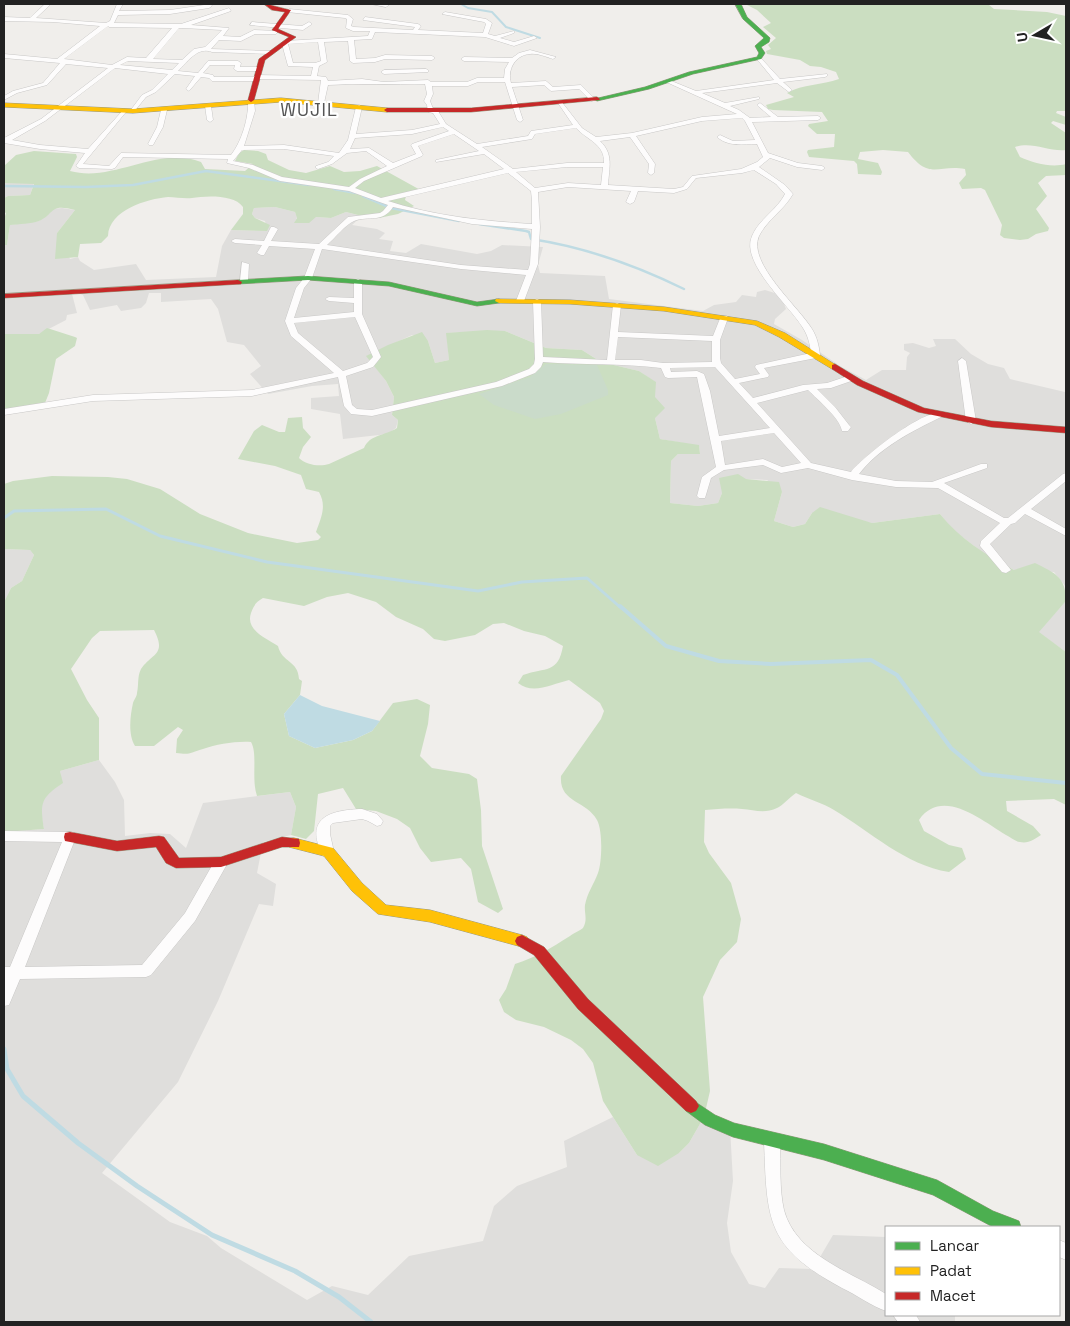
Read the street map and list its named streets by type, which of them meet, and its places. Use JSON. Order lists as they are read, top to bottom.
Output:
{
  "districts": ["WUJIL"],
  "legend": ["Lancar", "Padat", "Macet"],
  "north": "left"
}
